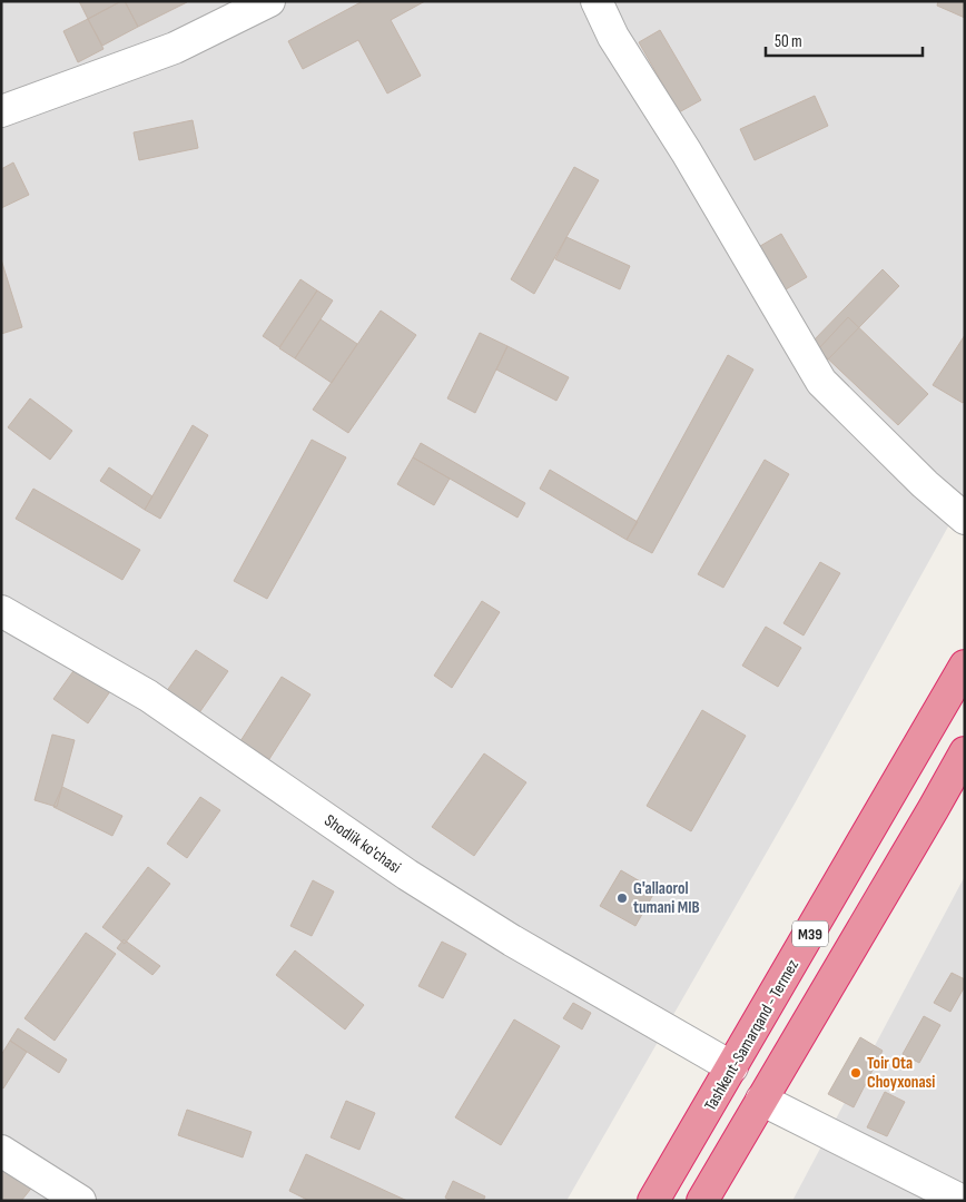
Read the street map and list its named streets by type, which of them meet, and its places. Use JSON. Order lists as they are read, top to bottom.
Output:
{
  "streets": {
    "highway": ["M39", "Tashkent-Samarqand - Termez"],
    "street": ["Shodlik ko'chasi"]
  },
  "crossings": [
    ["Shodlik ko'chasi", "Tashkent-Samarqand - Termez"]
  ],
  "places": ["G'allaorol tumani MIB", "Toir Ota Choyxonasi"],
  "scale_bar": "50 m"
}
